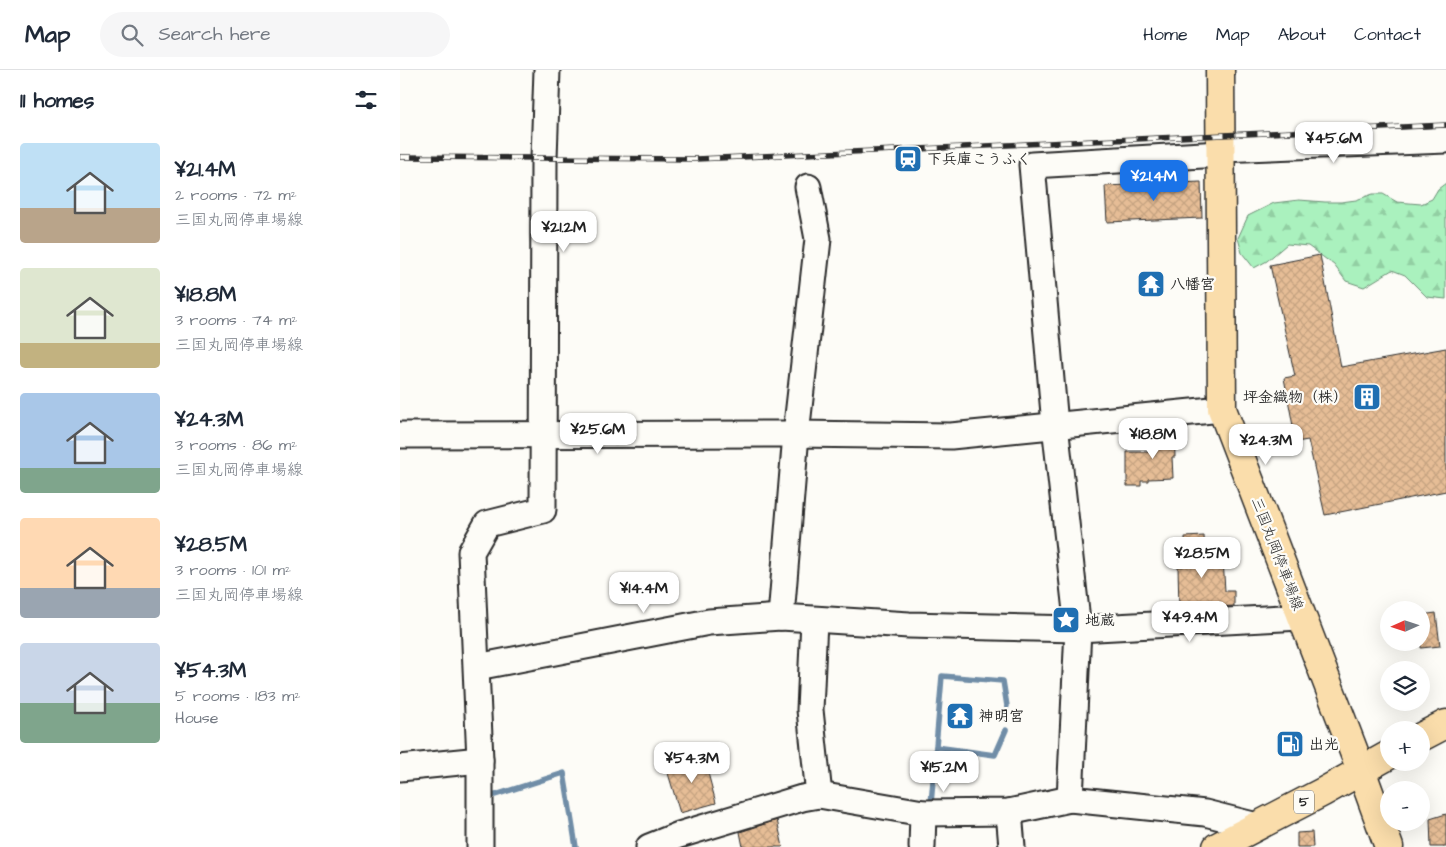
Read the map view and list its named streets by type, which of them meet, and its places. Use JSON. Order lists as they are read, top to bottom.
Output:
{
  "streets": {
    "main road": ["三国丸岡停車場線", "5"]
  },
  "crossings": [
    ["三国丸岡停車場線", "5"]
  ],
  "places": {
    "station": ["下兵庫こうふく"],
    "temple": ["八幡宮", "神明宮"],
    "building": ["坪金織物（株）"],
    "place": ["地蔵"],
    "fuel station": ["出光"]
  },
  "north": "left",
  "page": {
    "header": "Map",
    "search": "Search here",
    "nav": [
      "Home",
      "Map",
      "About",
      "Contact"
    ],
    "heading": "11 homes",
    "price": [
      "¥45.6M",
      "¥21.4M",
      "¥21.2M",
      "¥25.6M",
      "¥18.8M",
      "¥24.3M",
      "¥28.5M",
      "¥14.4M",
      "¥49.4M",
      "¥54.3M",
      "¥15.2M"
    ],
    "list": [
      {
        "name": "¥21.4M",
        "note": "2 rooms · 72 m² · 三国丸岡停車場線"
      },
      {
        "name": "¥18.8M",
        "note": "3 rooms · 74 m² · 三国丸岡停車場線"
      },
      {
        "name": "¥24.3M",
        "note": "3 rooms · 86 m² · 三国丸岡停車場線"
      },
      {
        "name": "¥28.5M",
        "note": "3 rooms · 101 m² · 三国丸岡停車場線"
      },
      {
        "name": "¥54.3M",
        "note": "5 rooms · 183 m² · House"
      }
    ],
    "map_buttons": ["+", "−"]
  }
}
